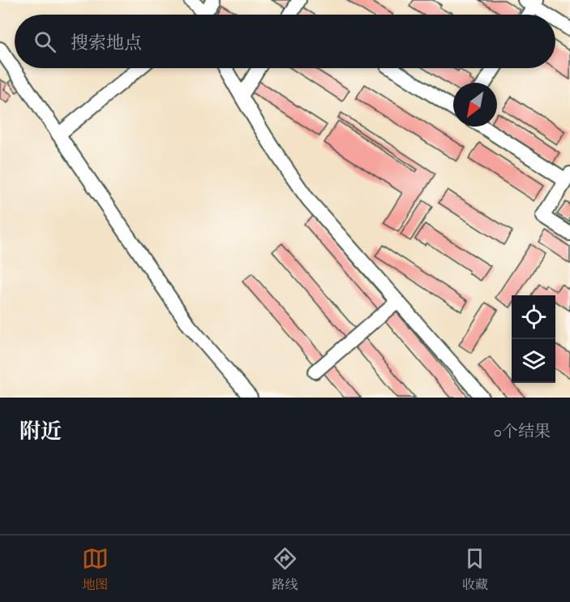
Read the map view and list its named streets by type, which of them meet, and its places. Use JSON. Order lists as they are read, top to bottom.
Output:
{
  "north": "bottom left",
  "page": {
    "search": "搜索地点",
    "heading": ["附近", "0个结果"],
    "nav": ["地图", "路线", "收藏"]
  }
}
